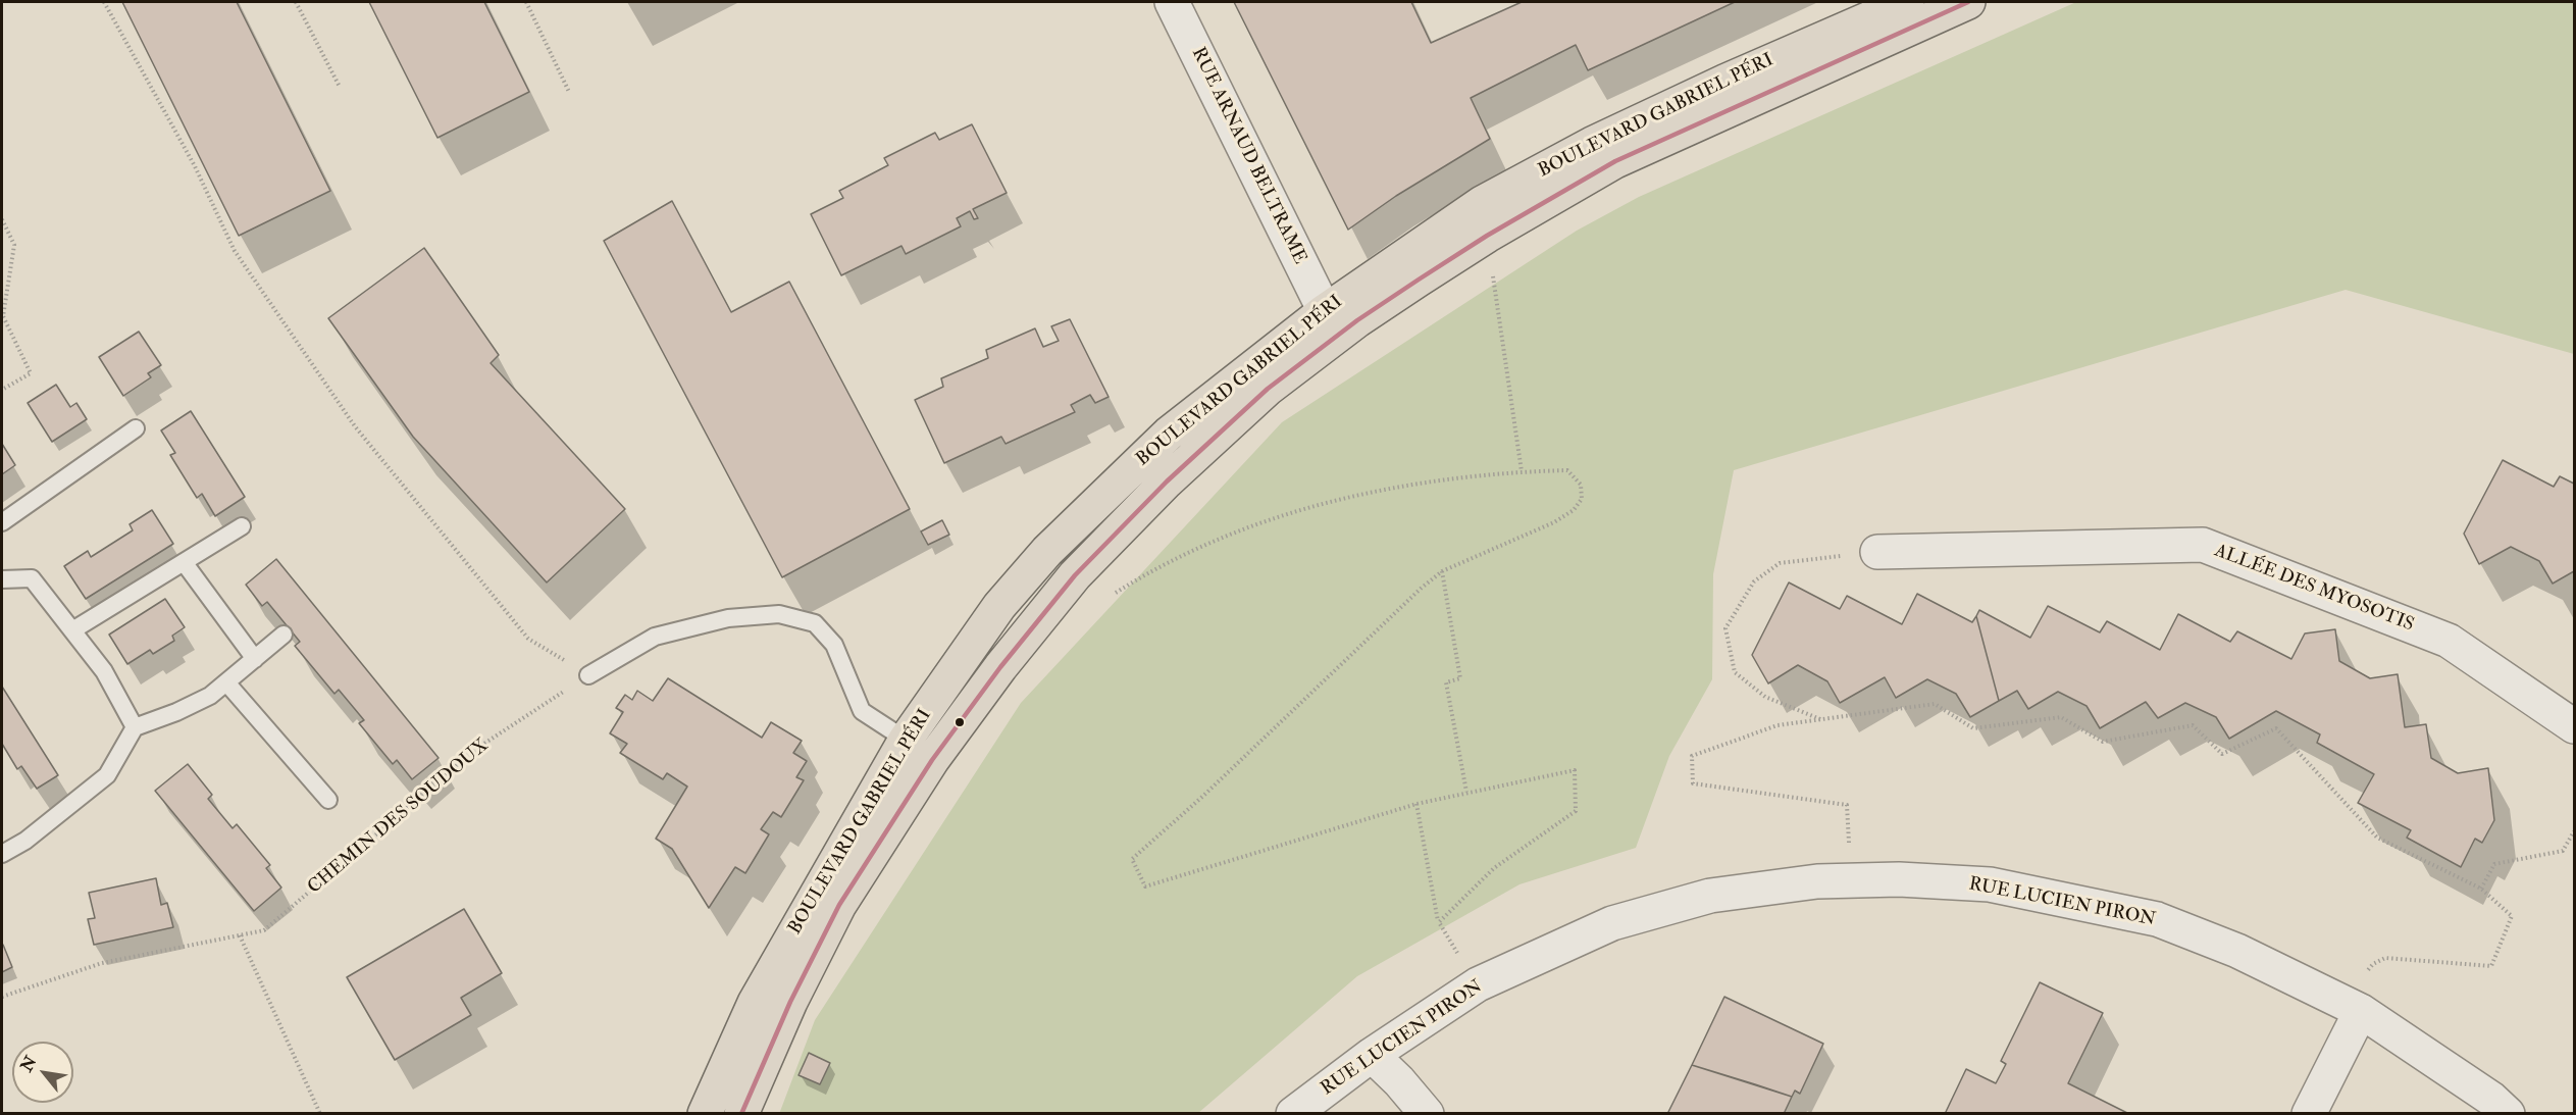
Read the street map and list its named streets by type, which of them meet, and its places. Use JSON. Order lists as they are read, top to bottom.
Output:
{
  "streets": {
    "main road": ["BOULEVARD GABRIEL PÉRI"],
    "street": ["RUE ARNAUD BELTRAME", "ALLÉE DES MYOSOTIS", "RUE LUCIEN PIRON"],
    "path": ["CHEMIN DES SOUDOUX"]
  },
  "crossings": [
    ["BOULEVARD GABRIEL PÉRI", "RUE ARNAUD BELTRAME"]
  ],
  "north": "top left"
}
